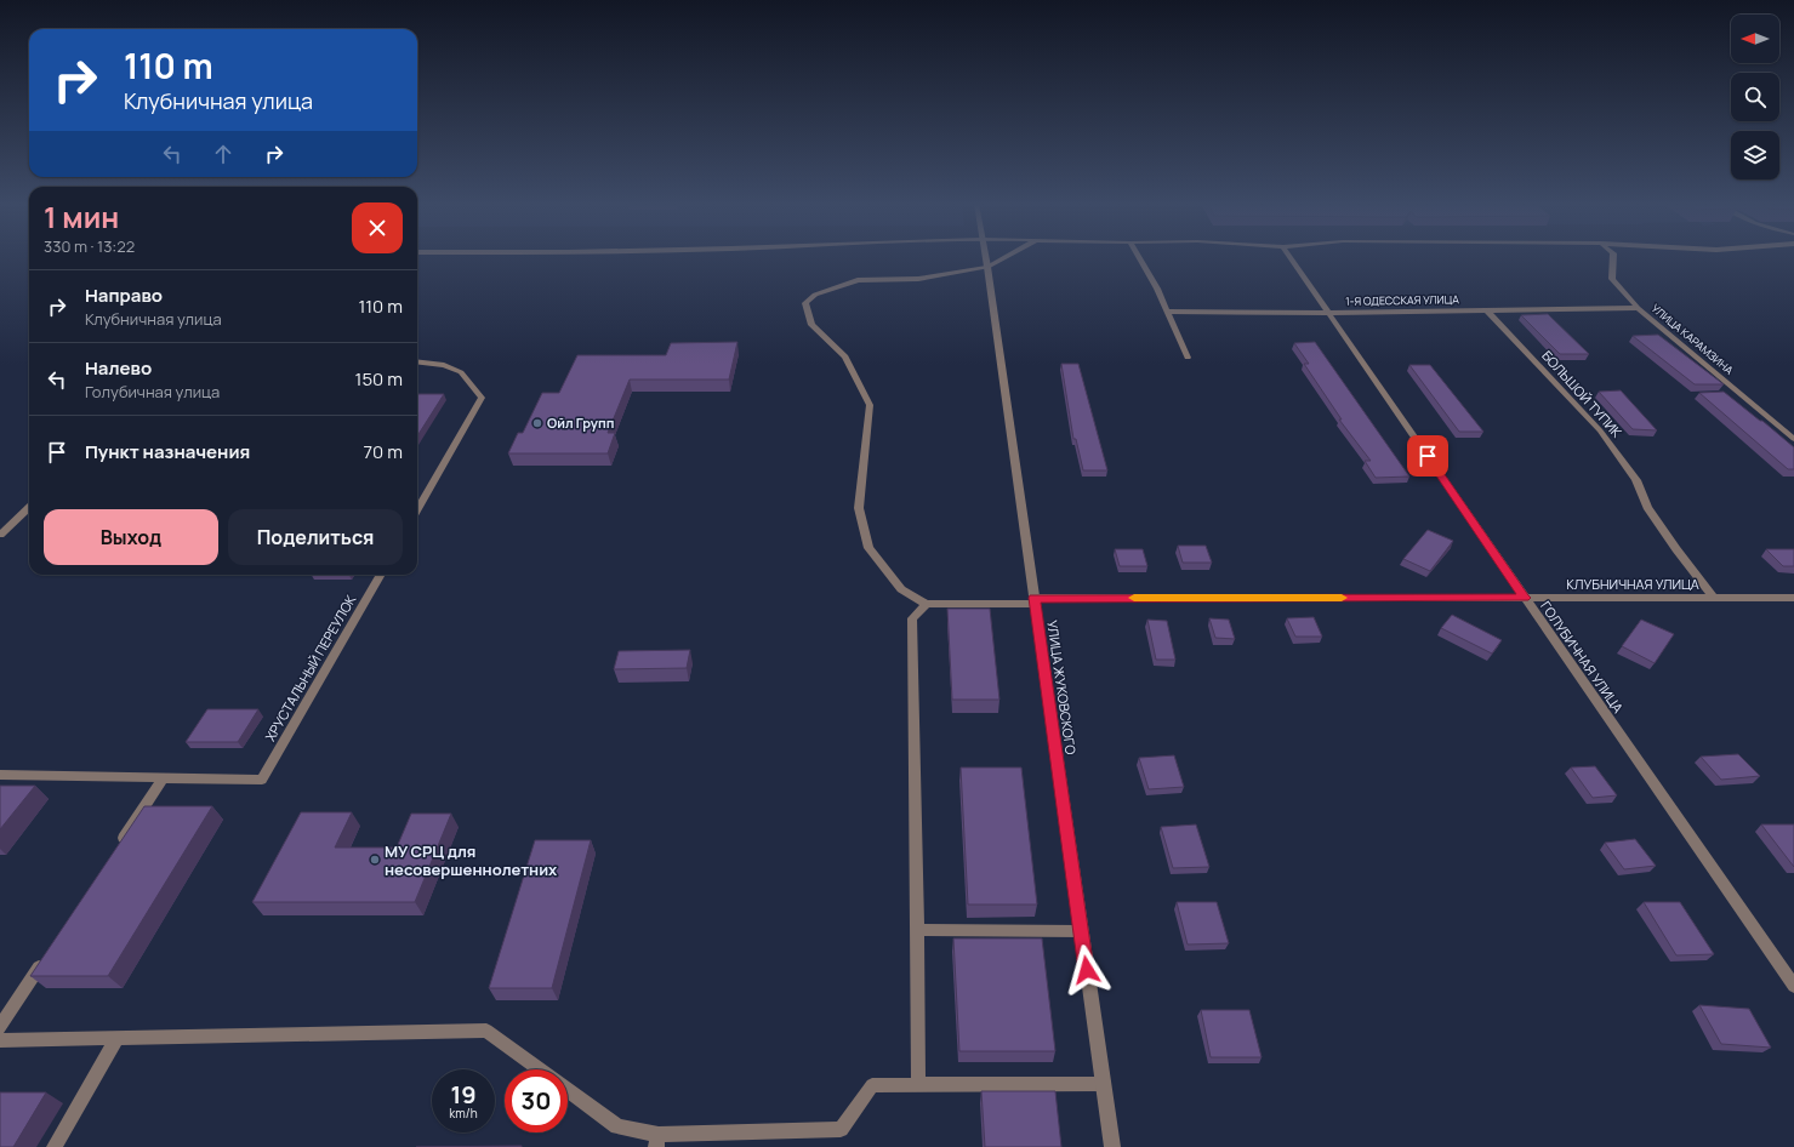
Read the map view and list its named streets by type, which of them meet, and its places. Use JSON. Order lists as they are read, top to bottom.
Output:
{
  "streets": {
    "street": [
      "1-Я ОДЕССКАЯ УЛИЦА",
      "УЛИЦА КАРАМЗИНА",
      "БОЛЬШОЙ ТУПИК",
      "КЛУБНИЧНАЯ УЛИЦА",
      "ГОЛУБИЧНАЯ УЛИЦА",
      "ХРУСТАЛЬНЫЙ ПЕРЕУЛОК",
      "УЛИЦА ЖУКОВСКОГО"
    ]
  },
  "crossings": [
    ["1-Я ОДЕССКАЯ УЛИЦА", "УЛИЦА КАРАМЗИНА"],
    ["1-Я ОДЕССКАЯ УЛИЦА", "БОЛЬШОЙ ТУПИК"],
    ["1-Я ОДЕССКАЯ УЛИЦА", "ГОЛУБИЧНАЯ УЛИЦА"],
    ["БОЛЬШОЙ ТУПИК", "КЛУБНИЧНАЯ УЛИЦА"],
    ["КЛУБНИЧНАЯ УЛИЦА", "ГОЛУБИЧНАЯ УЛИЦА"],
    ["КЛУБНИЧНАЯ УЛИЦА", "УЛИЦА ЖУКОВСКОГО"]
  ],
  "places": ["Ойл Групп", "МУ СРЦ для несовершеннолетних"],
  "north": "left",
  "page": {
    "turn": ["110 m", "Клубничная улица"],
    "heading": ["1 мин", "330 m · 13:22"],
    "list": [
      {
        "name": "Направо",
        "note": "Клубничная улица",
        "value": "110 m"
      },
      {
        "name": "Налево",
        "note": "Голубичная улица",
        "value": "150 m"
      },
      {
        "name": "Пункт назначения",
        "value": "70 m"
      }
    ],
    "buttons": ["Выход", "Поделиться"],
    "speed": "19 km/h",
    "limit": "30"
  }
}
